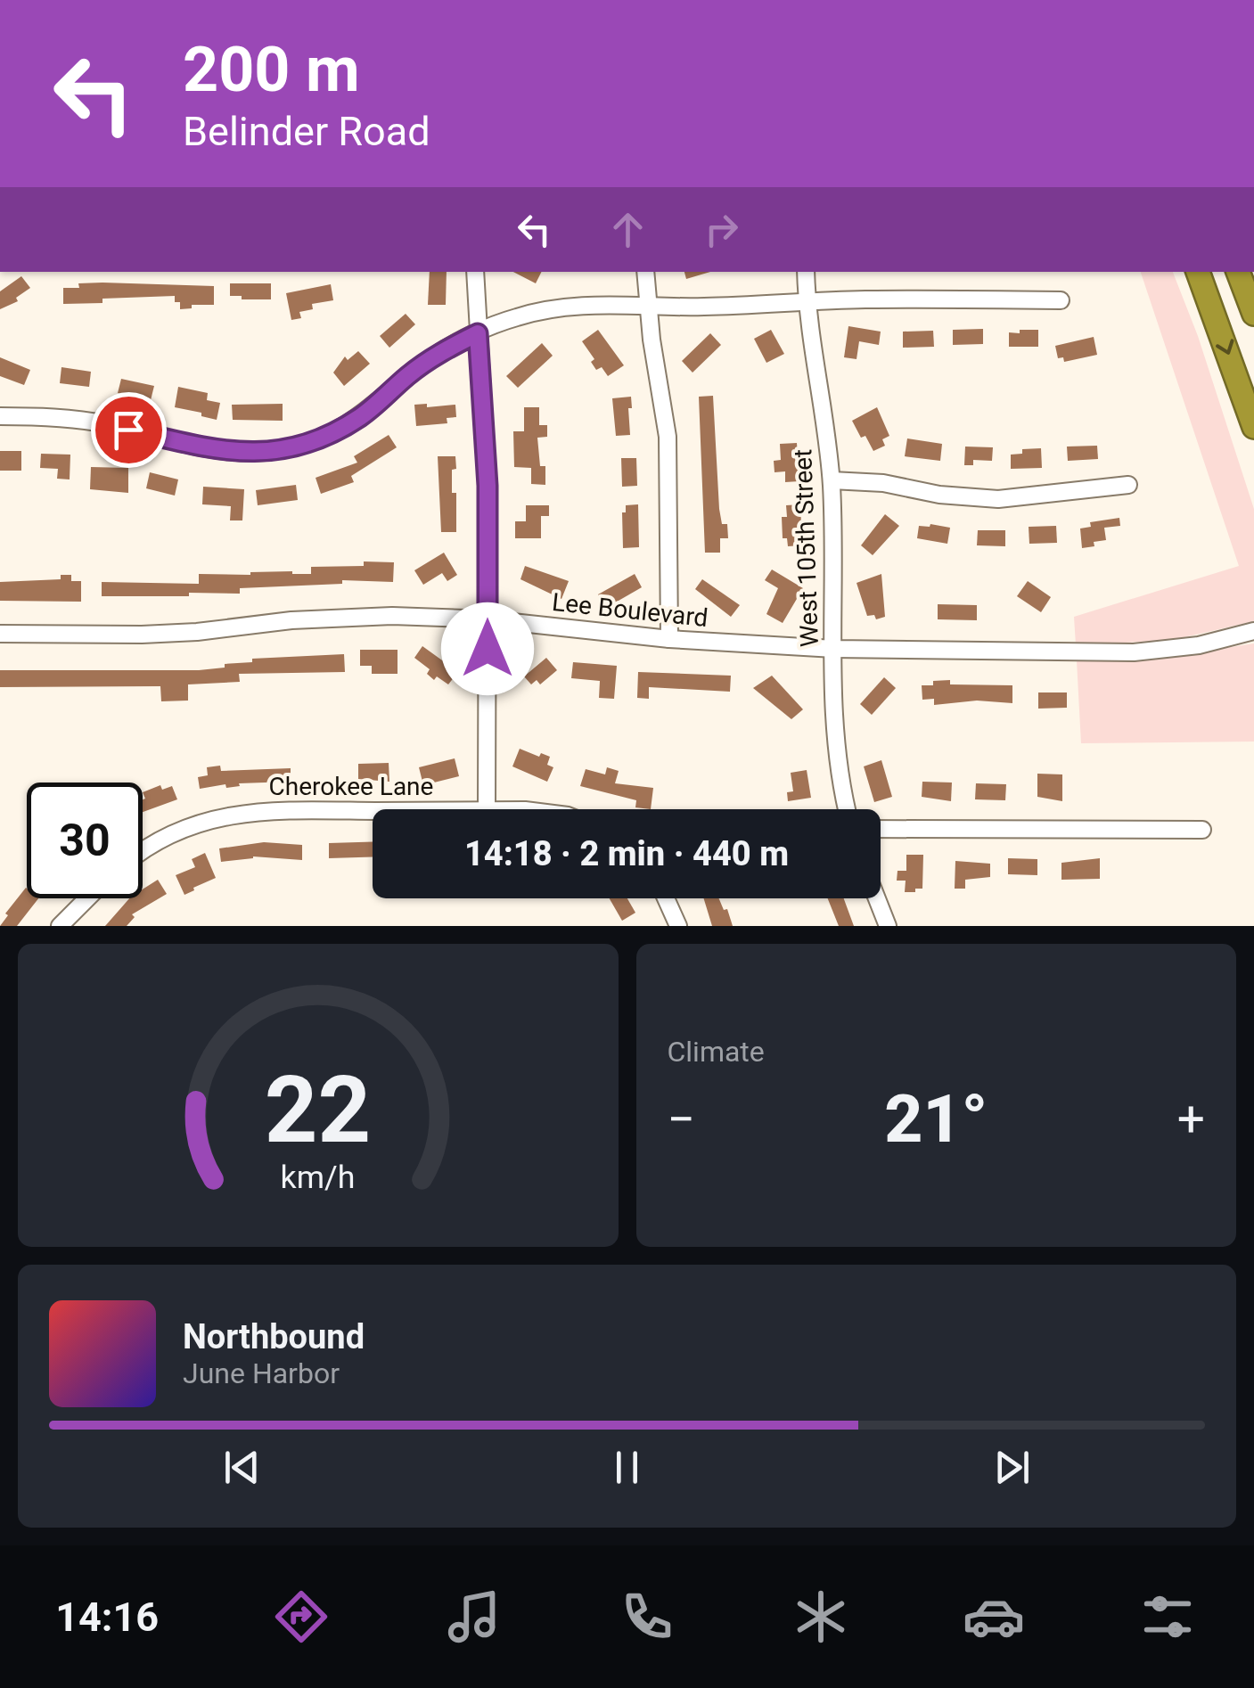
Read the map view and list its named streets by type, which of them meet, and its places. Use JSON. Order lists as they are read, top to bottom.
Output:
{
  "streets": {
    "street": ["West 105th Street", "Lee Boulevard", "Cherokee Lane"]
  },
  "crossings": [
    ["West 105th Street", "Lee Boulevard"]
  ],
  "page": {
    "turn": ["200 m", "Belinder Road"],
    "limit": "30",
    "trip": "14:18 · 2 min · 440 m",
    "tile": "Climate",
    "heat": ["−", "21°", "+"],
    "song": ["Northbound", "June Harbor"],
    "tabs": "14:16",
    "gauge": ["22", "km/h"]
  }
}
